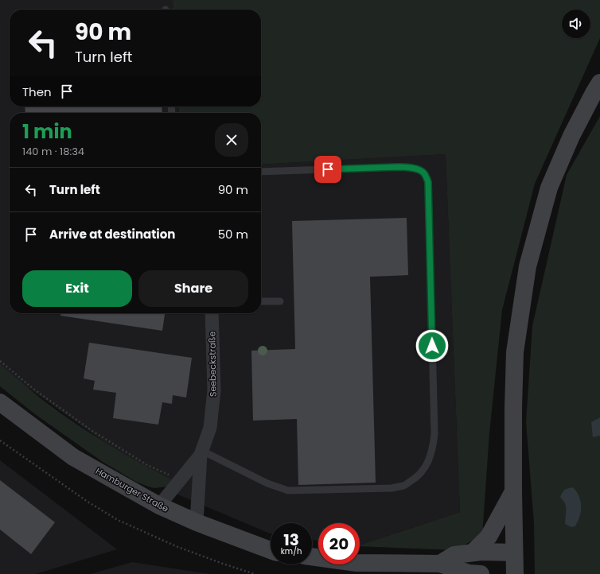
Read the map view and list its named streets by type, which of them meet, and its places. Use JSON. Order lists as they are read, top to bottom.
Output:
{
  "streets": {
    "main road": ["Hamburger Straße"],
    "street": ["Seebeckstraße"]
  },
  "crossings": [
    ["Seebeckstraße", "Hamburger Straße"]
  ],
  "page": {
    "turn": ["90 m", "Turn left"],
    "then": "Then",
    "heading": ["1 min", "140 m · 18:34"],
    "list": [
      {
        "name": "Turn left",
        "value": "90 m"
      },
      {
        "name": "Arrive at destination",
        "value": "50 m"
      }
    ],
    "buttons": ["Exit", "Share"],
    "speed": "13 km/h",
    "limit": "20"
  }
}
